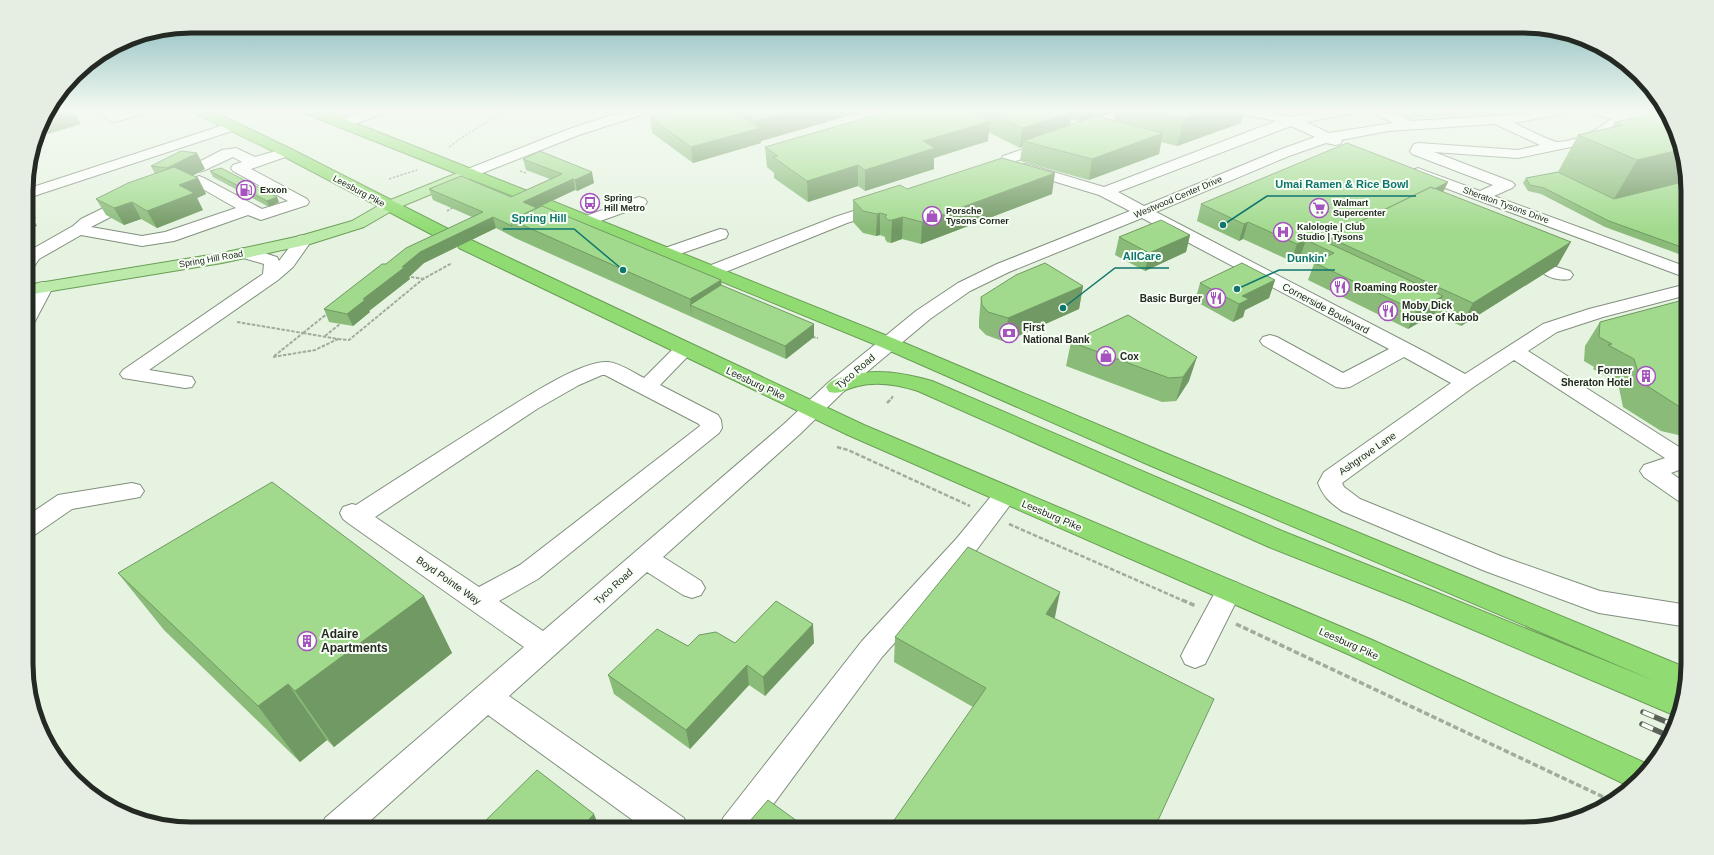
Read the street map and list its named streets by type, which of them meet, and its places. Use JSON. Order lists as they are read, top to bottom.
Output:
{
  "streets": {
    "highway": ["Leesburg Pike"],
    "main road": ["Spring Hill Road"],
    "street": [
      "Westwood Center Drive",
      "Sheraton Tysons Drive",
      "Cornerside Boulevard",
      "Tyco Road",
      "Ashgrove Lane",
      "Boyd Pointe Way"
    ]
  },
  "crossings": [
    ["Leesburg Pike", "Spring Hill Road"],
    ["Leesburg Pike", "Tyco Road"],
    ["Westwood Center Drive", "Cornerside Boulevard"],
    ["Westwood Center Drive", "Tyco Road"],
    ["Cornerside Boulevard", "Ashgrove Lane"],
    ["Tyco Road", "Boyd Pointe Way"]
  ],
  "places": {
    "fuel station": ["Exxon"],
    "bus stop": ["Spring Hill Metro"],
    "supermarket": ["Walmart Supercenter"],
    "shop": ["Porsche Tysons Corner", "Cox"],
    "other": [
      "Umai Ramen & Rice Bowl",
      "Spring Hill",
      "Dunkin'",
      "AllCare"
    ],
    "hospital": ["Kalologie | Club Studio | Tysons"],
    "restaurant": ["Roaming Rooster", "Basic Burger", "Moby Dick House of Kabob"],
    "bank": ["First National Bank"],
    "building": ["Former Sheraton Hotel", "Adaire Apartments"]
  }
}
